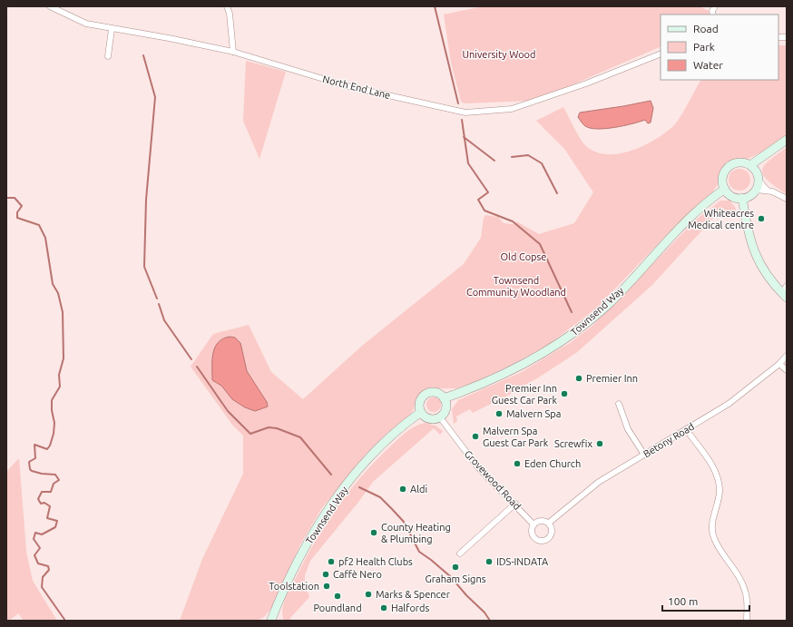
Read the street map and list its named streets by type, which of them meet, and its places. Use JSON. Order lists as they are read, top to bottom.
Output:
{
  "streets": {
    "main road": ["Townsend Way"],
    "street": ["North End Lane", "Betony Road", "Grovewood Road"]
  },
  "crossings": [
    ["Townsend Way", "Grovewood Road"],
    ["Betony Road", "Grovewood Road"]
  ],
  "parks": ["University Wood", "Old Copse", "Townsend Community Woodland"],
  "places": [
    "Whiteacres Medical centre",
    "Premier Inn",
    "Premier Inn Guest Car Park",
    "Malvern Spa",
    "Malvern Spa Guest Car Park",
    "Screwfix",
    "Eden Church",
    "Aldi",
    "County Heating & Plumbing",
    "pf2 Health Clubs",
    "IDS-INDATA",
    "Graham Signs",
    "Caffè Nero",
    "Toolstation",
    "Marks & Spencer",
    "Poundland",
    "Halfords"
  ],
  "legend": ["Road", "Park", "Water"],
  "scale_bar": "100 m"
}
